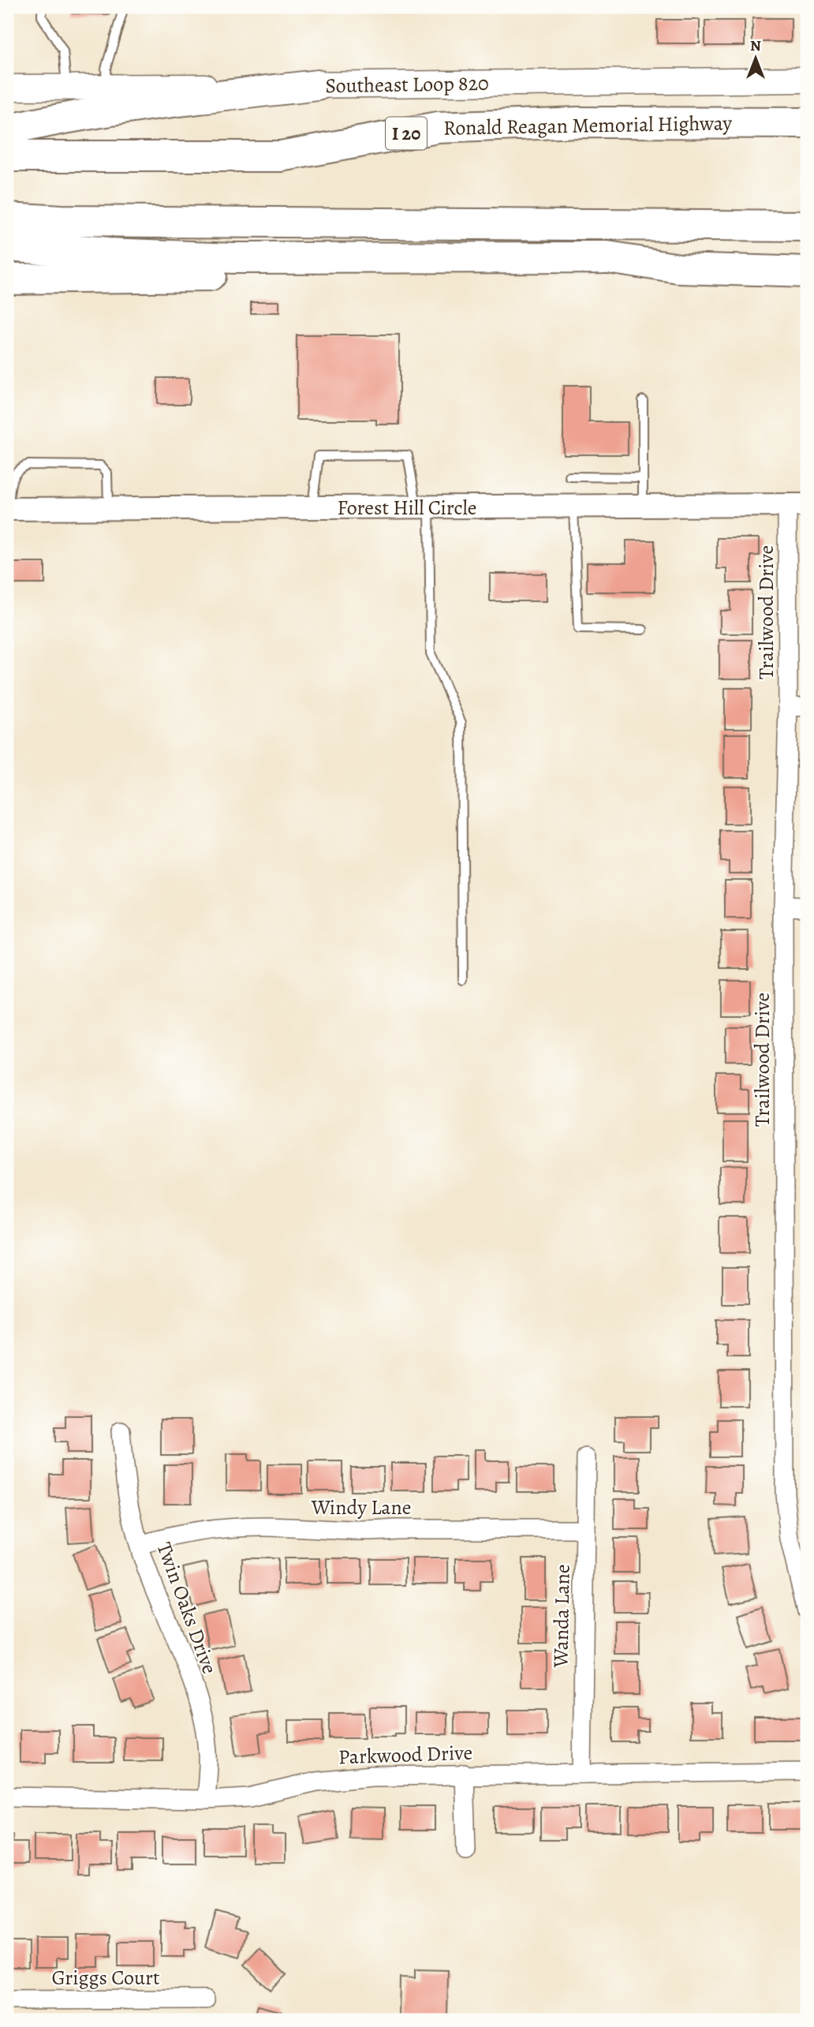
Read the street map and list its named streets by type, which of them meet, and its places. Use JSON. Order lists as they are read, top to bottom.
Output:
{
  "streets": {
    "highway": ["Ronald Reagan Memorial Highway", "I 20"],
    "main road": ["Southeast Loop 820"],
    "street": [
      "Forest Hill Circle",
      "Trailwood Drive",
      "Windy Lane",
      "Twin Oaks Drive",
      "Wanda Lane",
      "Parkwood Drive",
      "Griggs Court"
    ]
  },
  "crossings": [
    ["Forest Hill Circle", "Trailwood Drive"],
    ["Windy Lane", "Twin Oaks Drive"],
    ["Windy Lane", "Wanda Lane"],
    ["Twin Oaks Drive", "Parkwood Drive"],
    ["Wanda Lane", "Parkwood Drive"]
  ],
  "north": "top"
}
